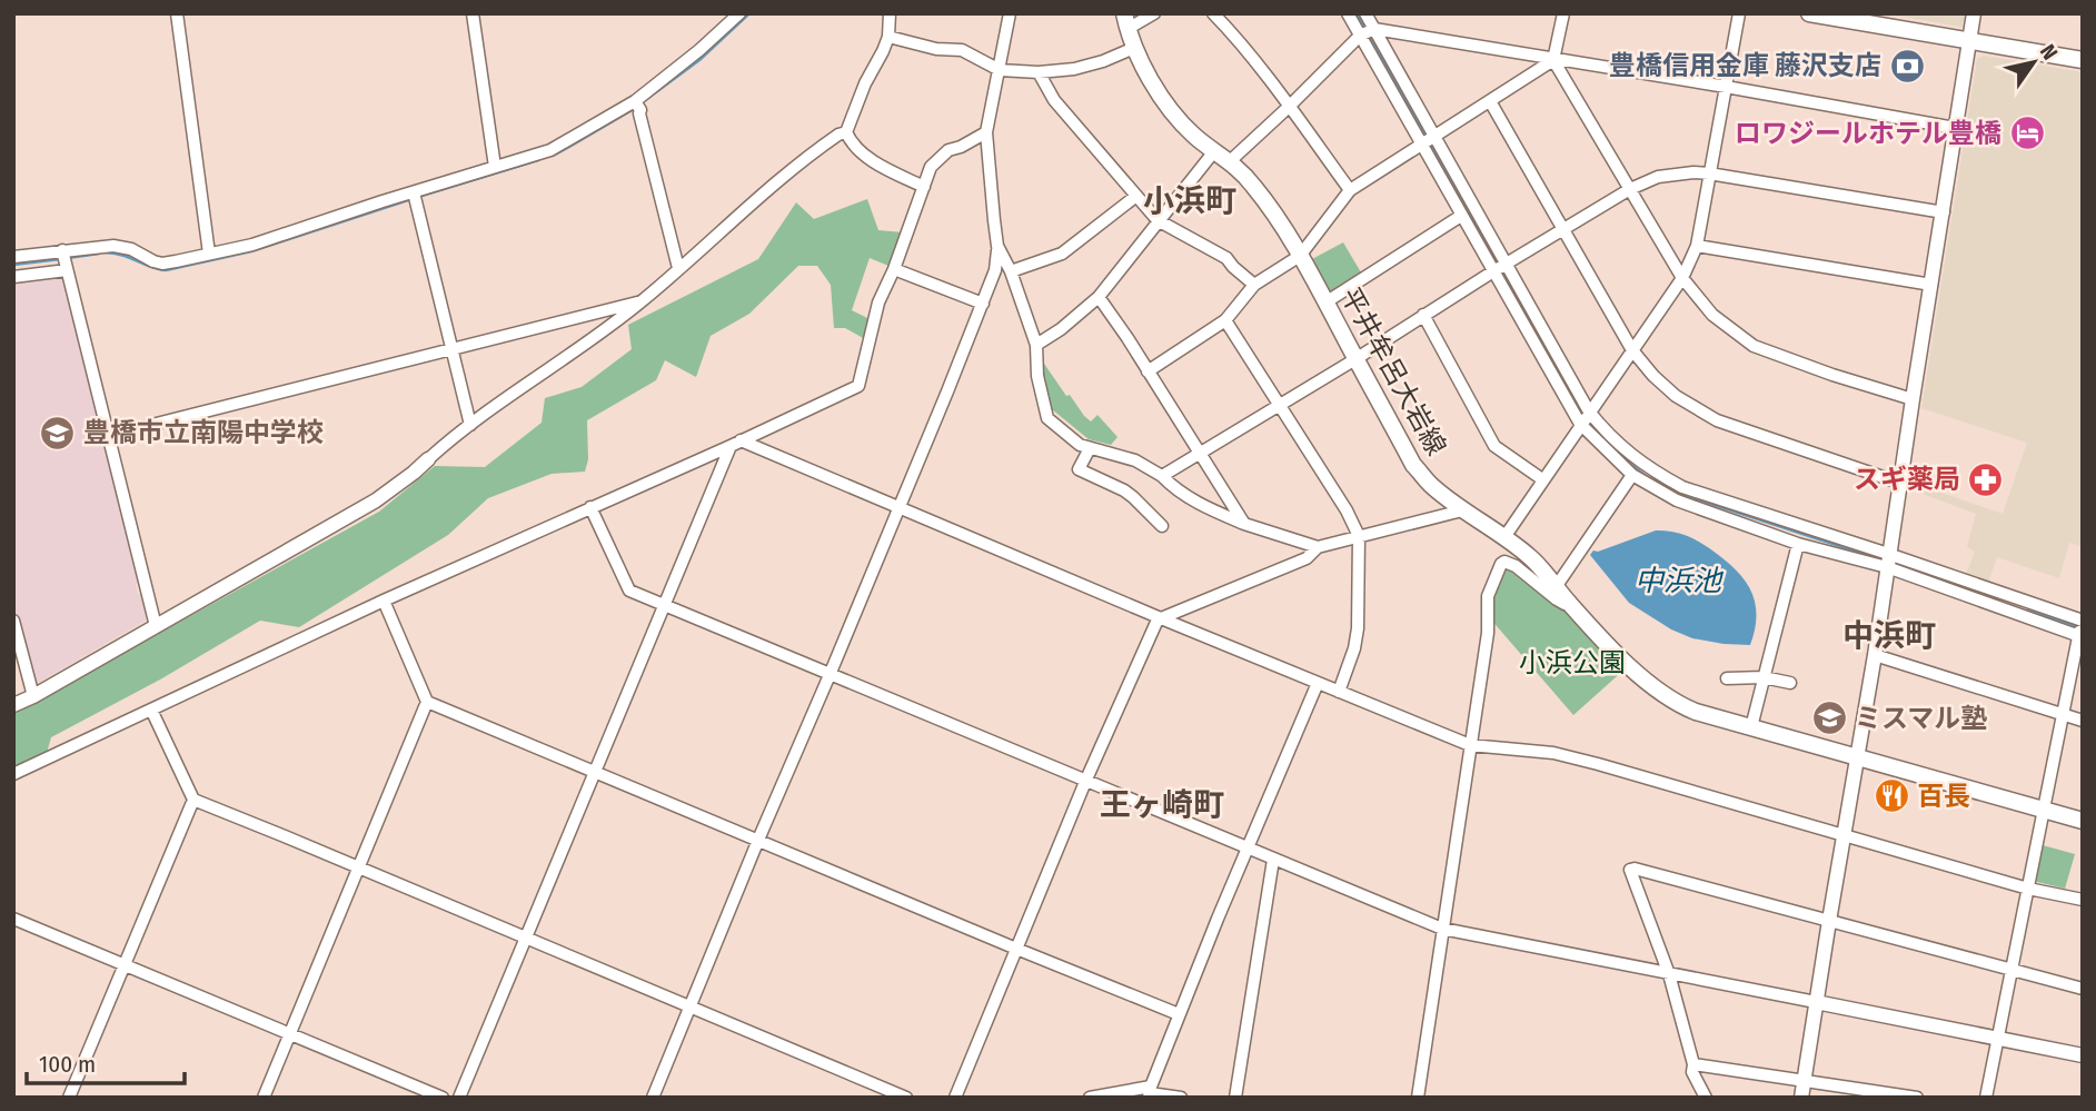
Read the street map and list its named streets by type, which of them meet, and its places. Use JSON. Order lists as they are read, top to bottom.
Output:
{
  "streets": {
    "main road": ["平井牟呂大岩線"]
  },
  "districts": ["小浜町", "中浜町", "王ヶ崎町"],
  "water": ["中浜池"],
  "parks": ["小浜公園"],
  "places": {
    "bank": ["豊橋信用金庫 藤沢支店"],
    "hotel": ["ロワジールホテル豊橋"],
    "school or university": ["豊橋市立南陽中学校", "ミスマル塾"],
    "pharmacy": ["スギ薬局"],
    "restaurant": ["百長"]
  },
  "scale_bar": "100 m",
  "north": "top right"
}
